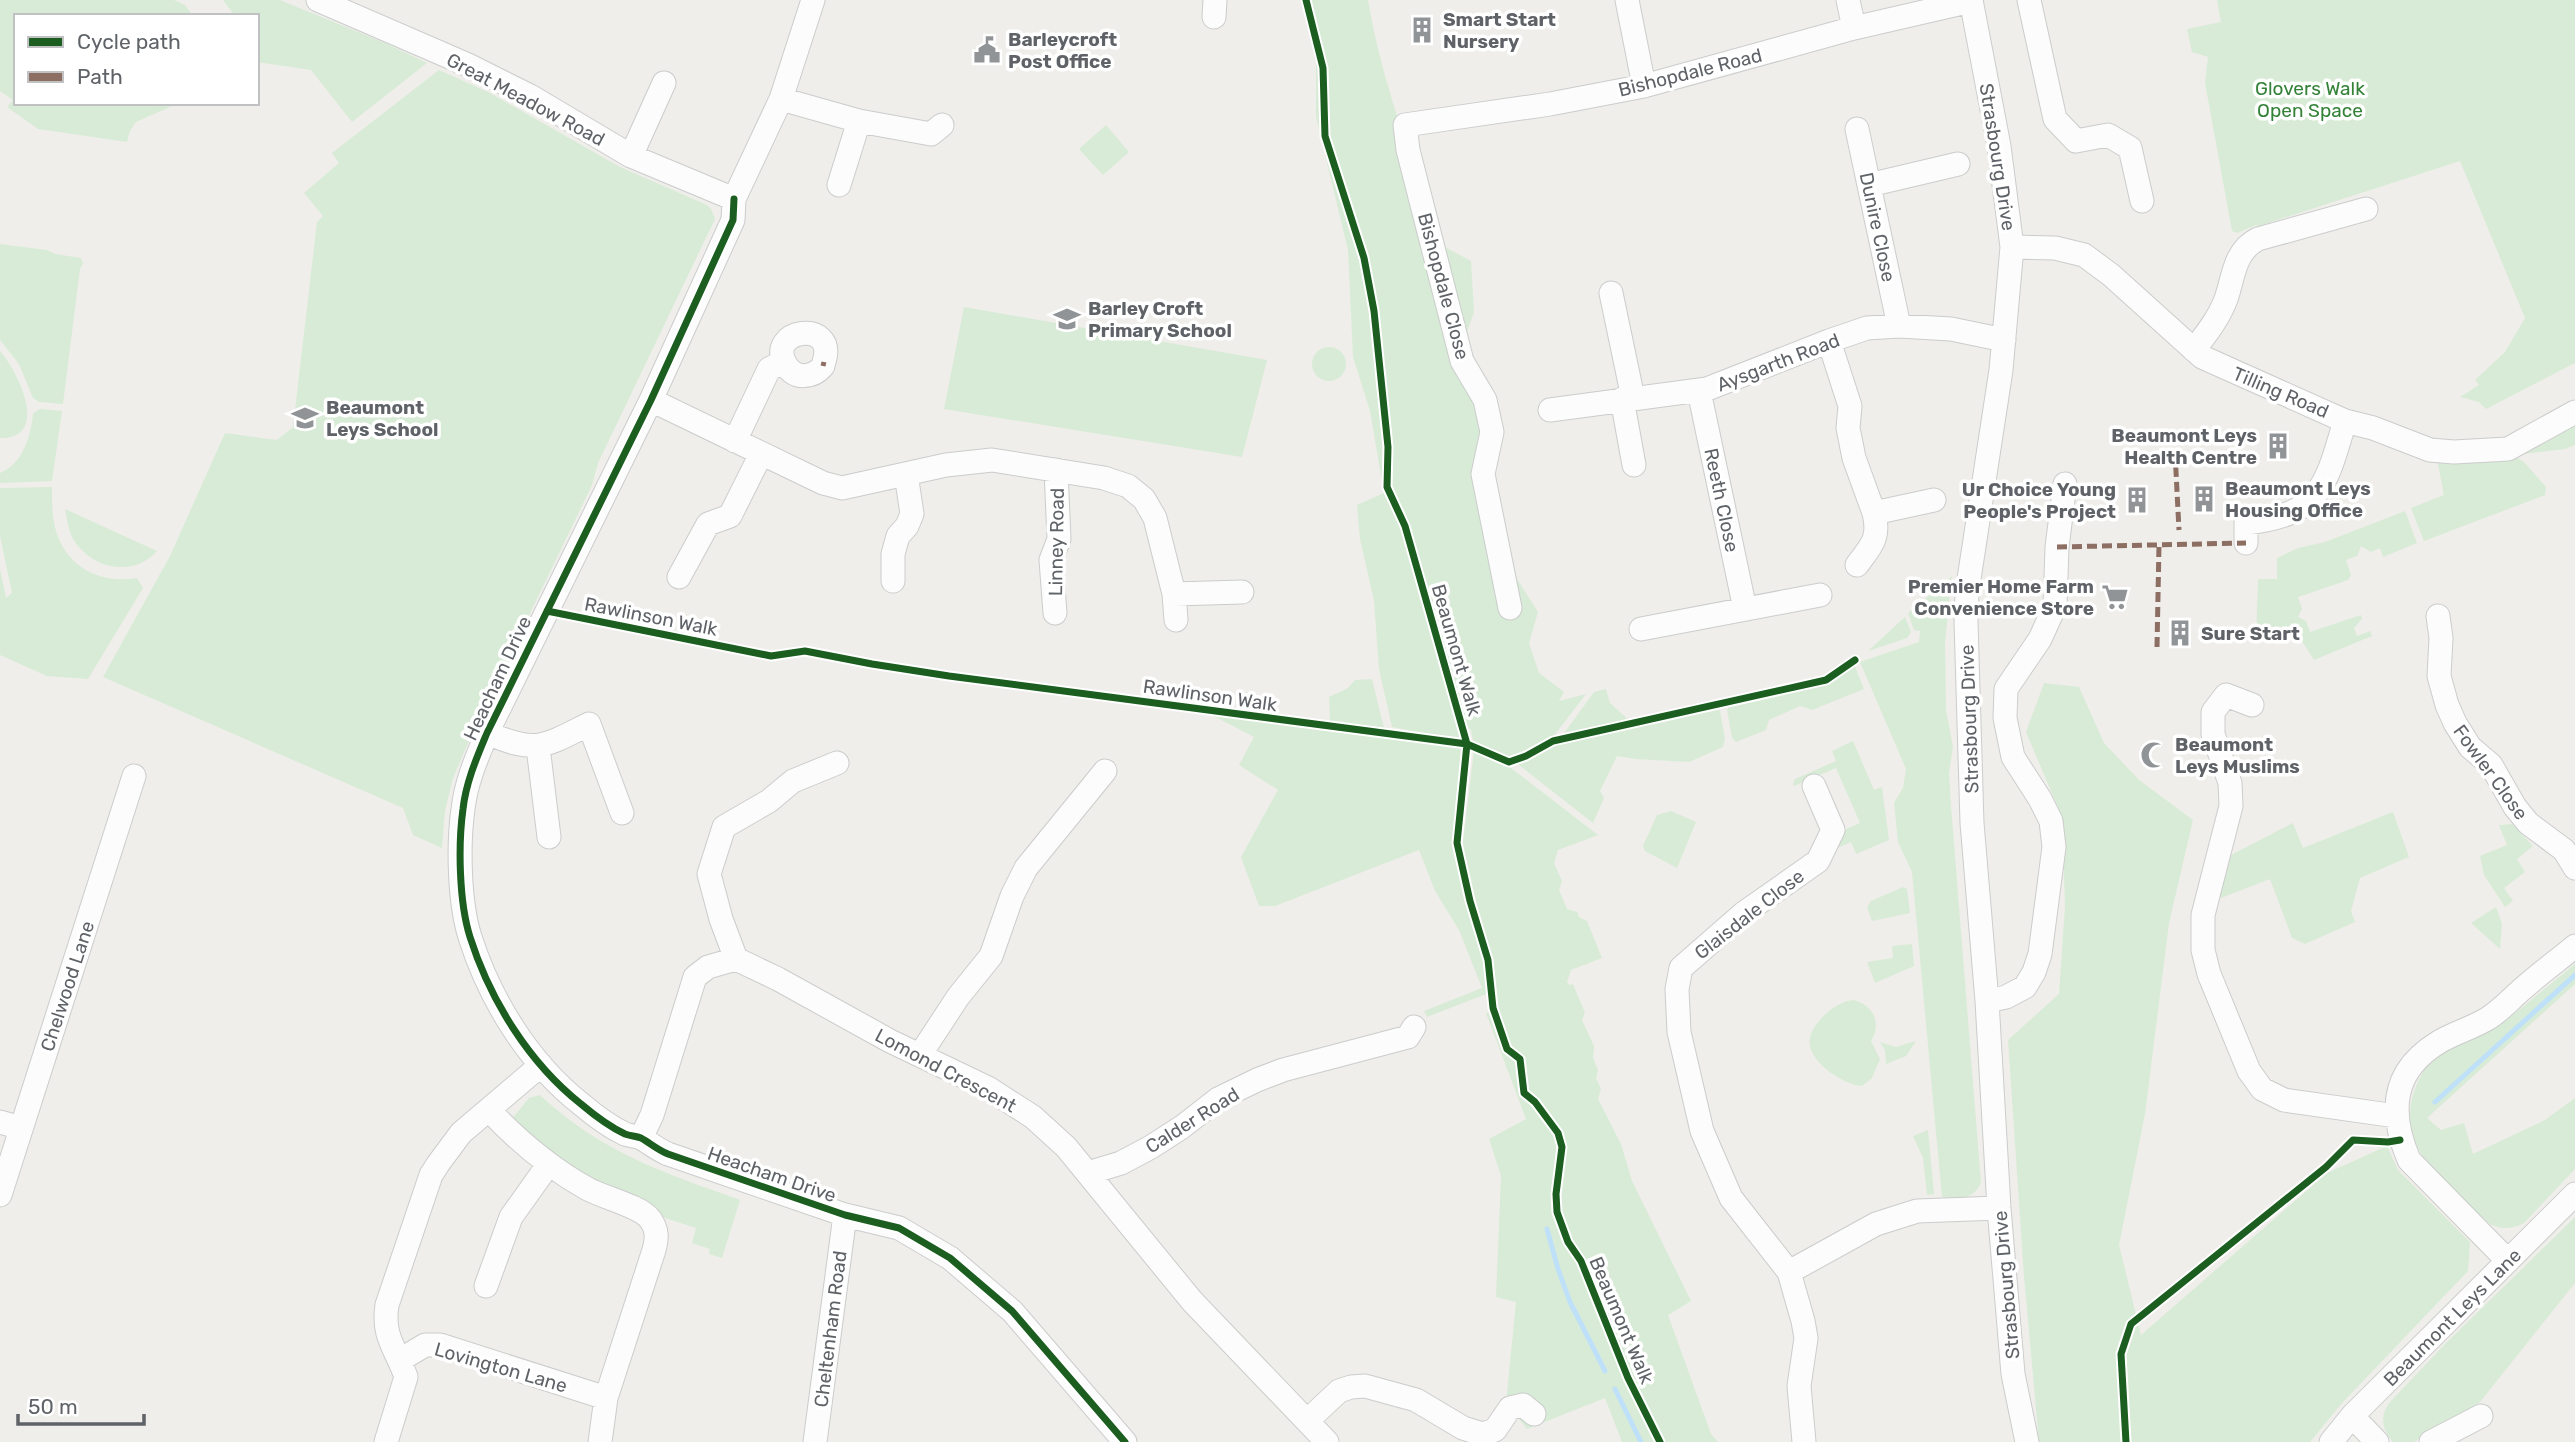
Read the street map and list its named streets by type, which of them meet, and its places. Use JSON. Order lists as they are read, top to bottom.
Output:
{
  "streets": {
    "street": [
      "Bishopdale Road",
      "Great Meadow Road",
      "Strasbourg Drive",
      "Dunire Close",
      "Bishopdale Close",
      "Aysgarth Road",
      "Tilling Road",
      "Reeth Close",
      "Linney Road",
      "Heacham Drive",
      "Fowler Close",
      "Glaisdale Close",
      "Chelwood Lane",
      "Lomond Crescent",
      "Calder Road",
      "Beaumont Leys Lane",
      "Cheltenham Road",
      "Lovington Lane"
    ],
    "cycle path": ["Rawlinson Walk", "Beaumont Walk"]
  },
  "crossings": [
    ["Bishopdale Road", "Strasbourg Drive"],
    ["Bishopdale Road", "Bishopdale Close"],
    ["Great Meadow Road", "Heacham Drive"],
    ["Strasbourg Drive", "Aysgarth Road"],
    ["Strasbourg Drive", "Tilling Road"],
    ["Dunire Close", "Aysgarth Road"],
    ["Aysgarth Road", "Reeth Close"],
    ["Linney Road", "Heacham Drive"],
    ["Heacham Drive", "Cheltenham Road"],
    ["Lomond Crescent", "Calder Road"]
  ],
  "parks": ["Glovers Walk Open Space"],
  "places": {
    "building": [
      "Smart Start Nursery",
      "Beaumont Leys Health Centre",
      "Beaumont Leys Housing Office",
      "Ur Choice Young People's Project",
      "Sure Start"
    ],
    "public building": ["Barleycroft Post Office"],
    "school or university": ["Barley Croft Primary School", "Beaumont Leys School"],
    "supermarket": ["Premier Home Farm Convenience Store"],
    "mosque": ["Beaumont Leys Muslims"]
  },
  "legend": ["Cycle path", "Path"],
  "scale_bar": "50 m"
}
